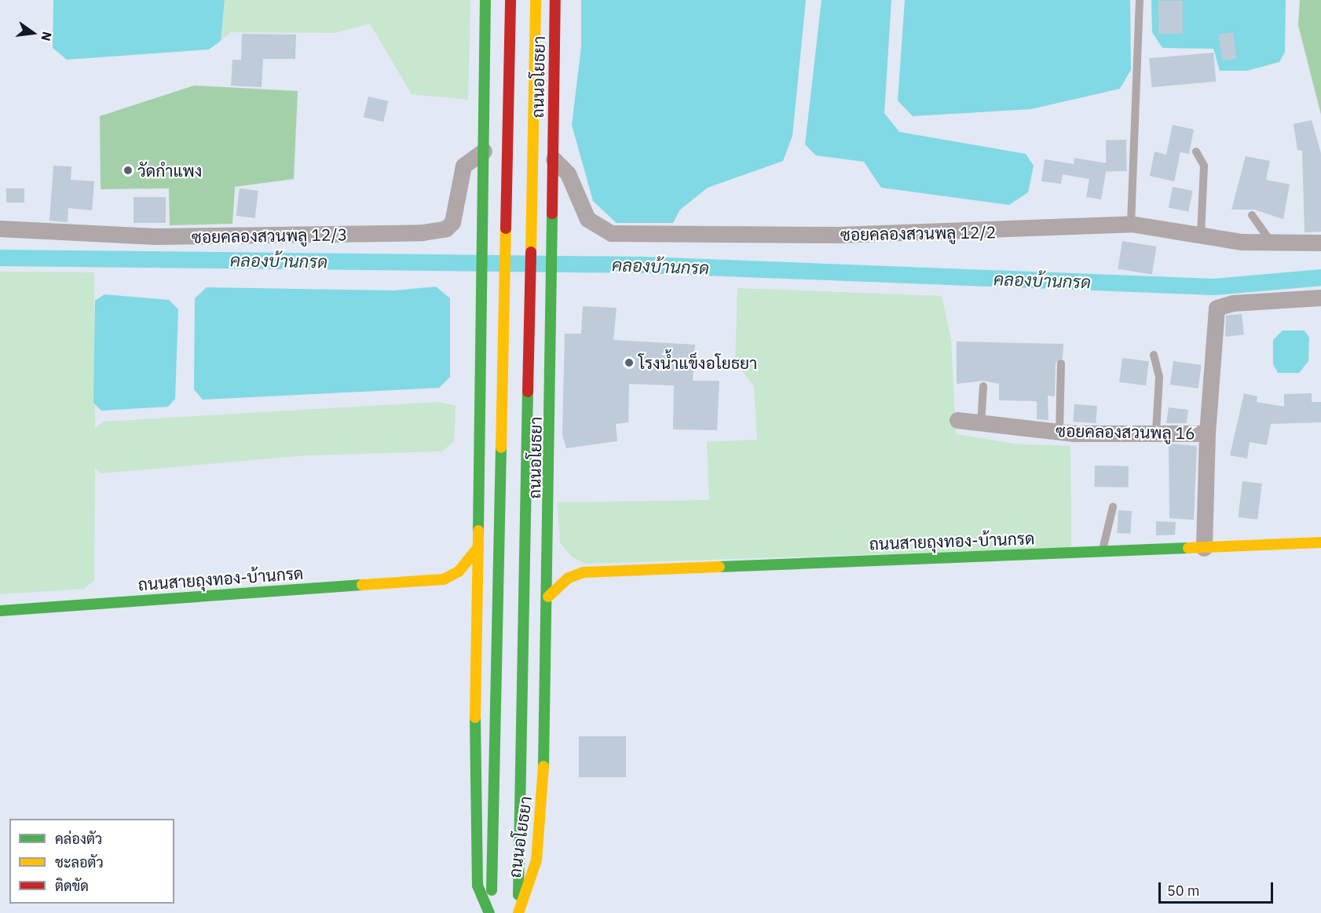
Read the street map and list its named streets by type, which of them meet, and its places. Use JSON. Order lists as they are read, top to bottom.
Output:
{
  "streets": {
    "street": [
      "ถนนอโยธยา",
      "ซอยคลองสวนพลู 12/2",
      "ซอยคลองสวนพลู 12/3",
      "ซอยคลองสวนพลู 16",
      "ถนนสายถุงทอง-บ้านกรด"
    ]
  },
  "crossings": [
    ["ถนนอโยธยา", "ซอยคลองสวนพลู 12/2"],
    ["ถนนอโยธยา", "ซอยคลองสวนพลู 12/3"],
    ["ถนนอโยธยา", "ถนนสายถุงทอง-บ้านกรด"],
    ["ซอยคลองสวนพลู 16", "ถนนสายถุงทอง-บ้านกรด"]
  ],
  "water": ["คลองบ้านกรด"],
  "places": ["วัดกำแพง", "โรงน้ำแข็งอโยธยา"],
  "legend": ["คล่องตัว", "ชะลอตัว", "ติดขัด"],
  "scale_bar": "50 m",
  "north": "right"
}
